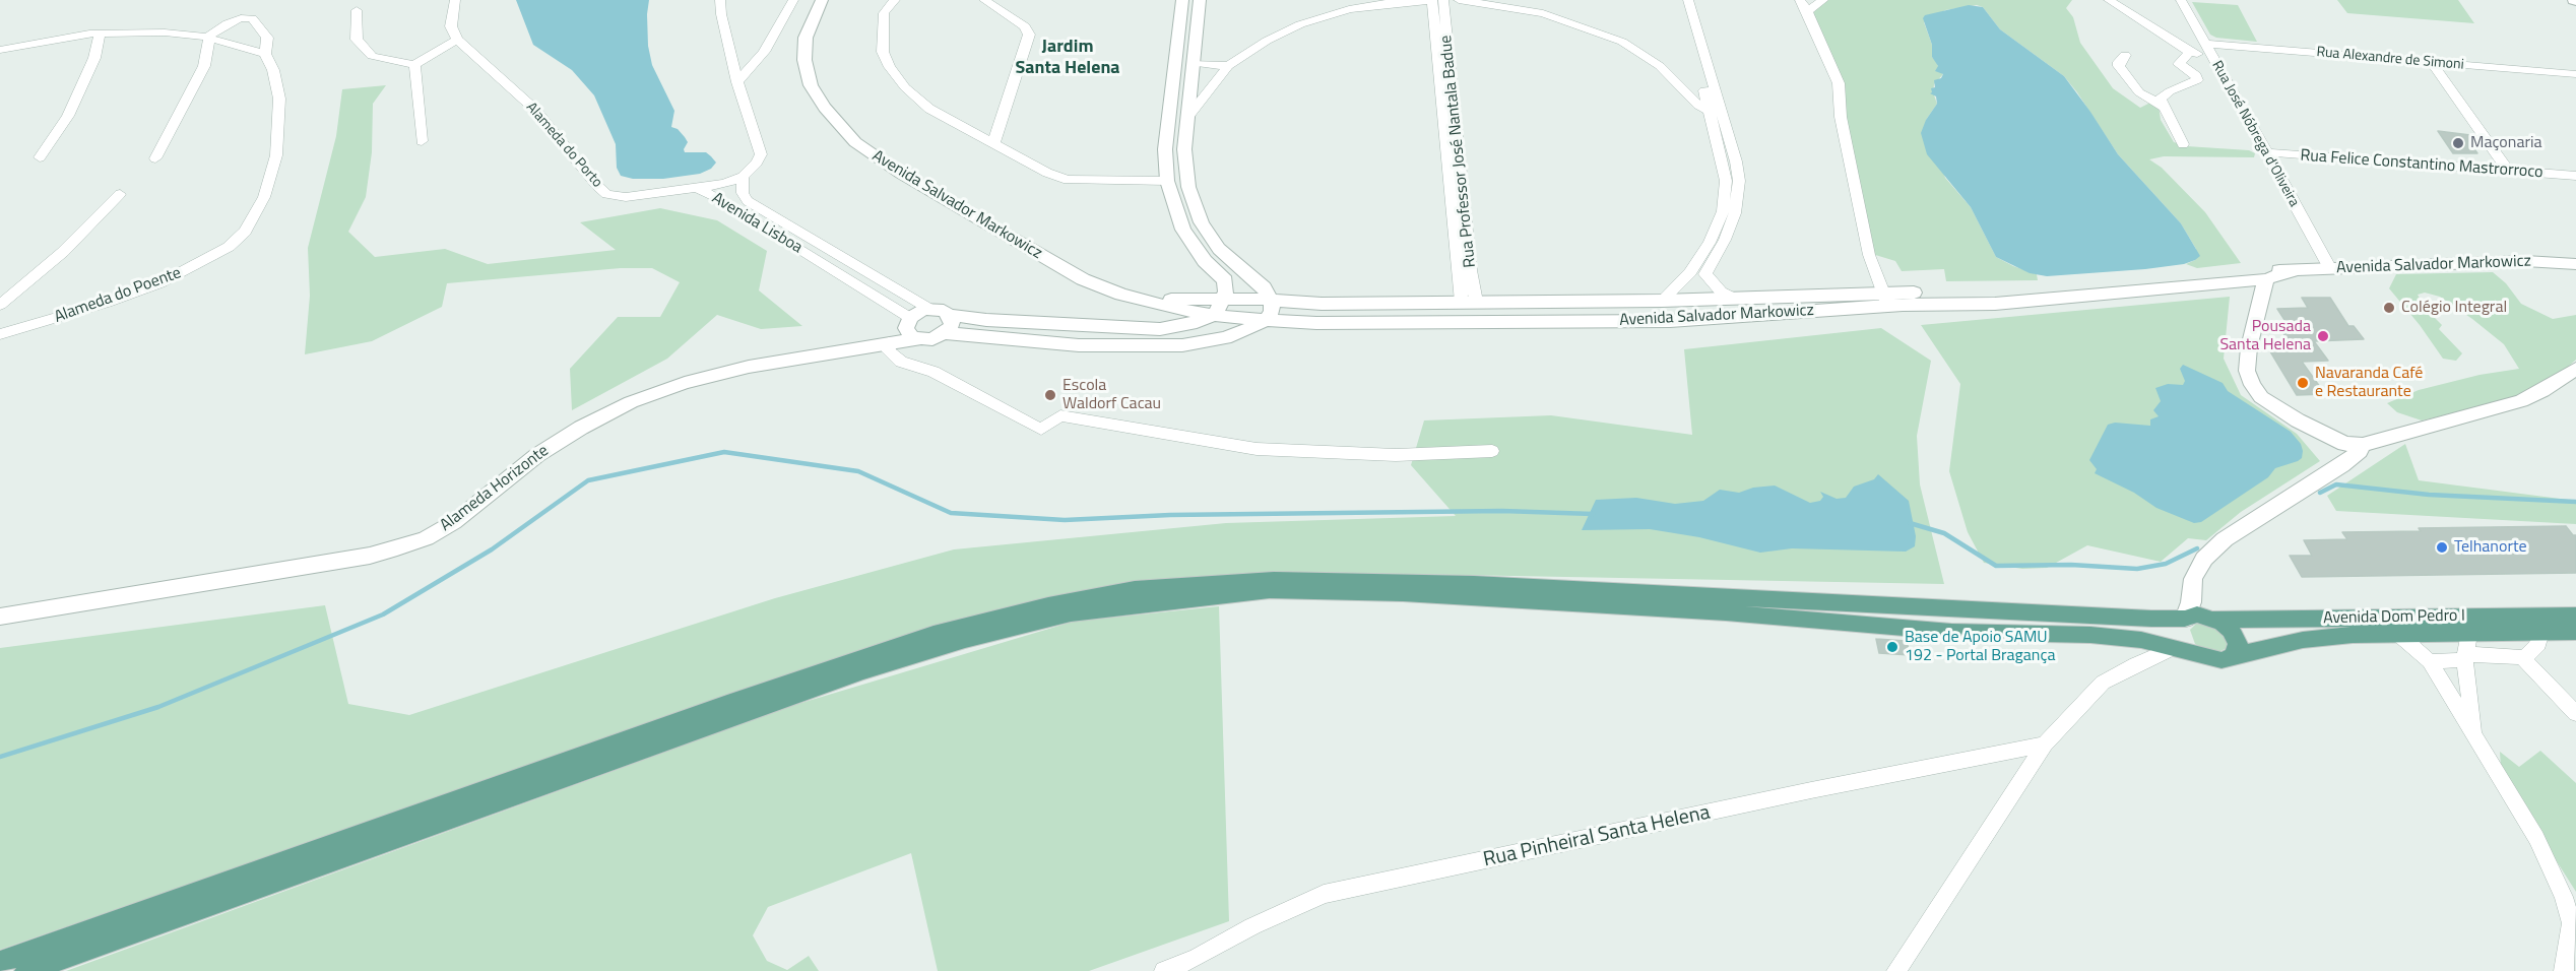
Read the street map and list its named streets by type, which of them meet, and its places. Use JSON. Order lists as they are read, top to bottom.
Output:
{
  "streets": {
    "main road": ["Avenida Dom Pedro I"],
    "street": [
      "Rua Alexandre de Simoni",
      "Rua José Nóbrega d'Oliveira",
      "Alameda do Porto",
      "Rua Professor José Nantala Badue",
      "Rua Felice Constantino Mastrorroco",
      "Avenida Salvador Markowicz",
      "Avenida Lisboa",
      "Alameda do Poente",
      "Alameda Horizonte",
      "Rua Pinheiral Santa Helena"
    ]
  },
  "crossings": [
    ["Rua Alexandre de Simoni", "Rua José Nóbrega d'Oliveira"],
    ["Rua José Nóbrega d'Oliveira", "Rua Felice Constantino Mastrorroco"],
    ["Rua José Nóbrega d'Oliveira", "Avenida Salvador Markowicz"],
    ["Alameda do Porto", "Avenida Lisboa"],
    ["Rua Professor José Nantala Badue", "Avenida Salvador Markowicz"],
    ["Avenida Salvador Markowicz", "Alameda Horizonte"],
    ["Avenida Lisboa", "Alameda Horizonte"]
  ],
  "districts": ["Jardim Santa Helena"],
  "places": [
    "Maçonaria",
    "Colégio Integral",
    "Pousada Santa Helena",
    "Navaranda Café e Restaurante",
    "Escola Waldorf Cacau",
    "Telhanorte",
    "Base de Apoio SAMU 192 - Portal Bragança"
  ]
}
